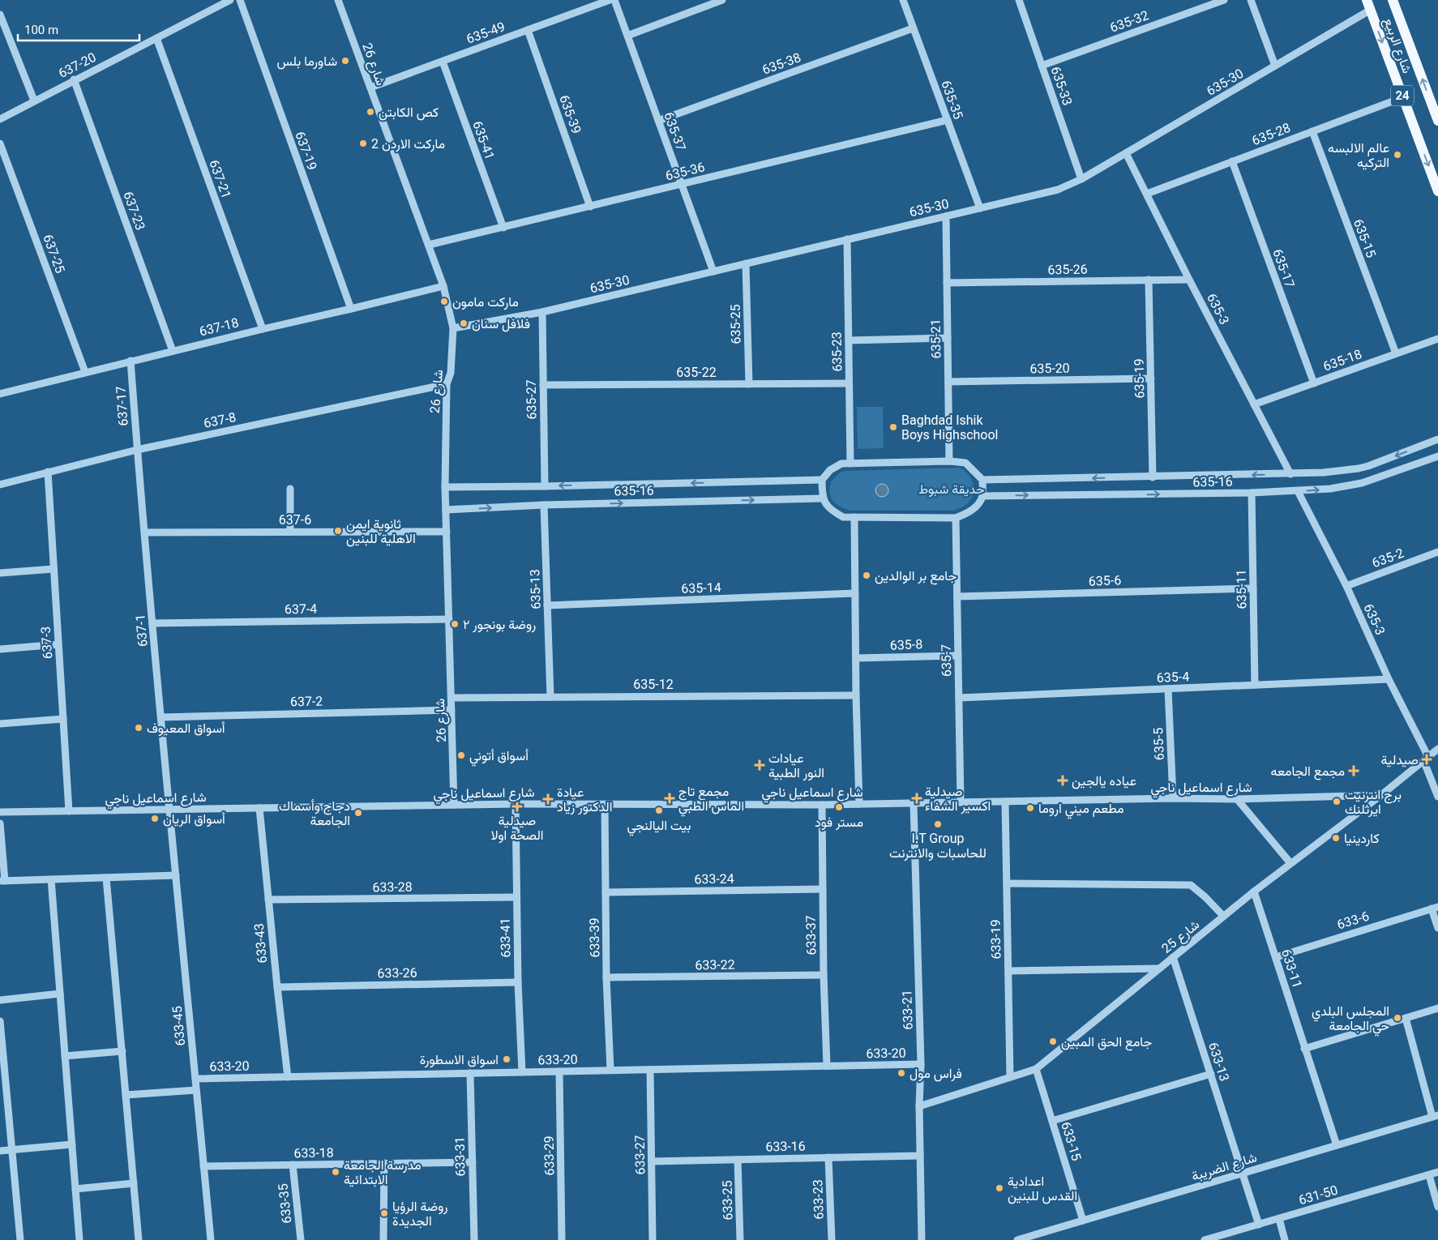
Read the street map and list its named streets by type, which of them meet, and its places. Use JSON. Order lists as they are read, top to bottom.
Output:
{
  "streets": {
    "main road": ["شارع الربيع", "24"],
    "street": [
      "635-32",
      "635-49",
      "635-38",
      "شارع 26",
      "637-20",
      "635-30",
      "635-33",
      "635-35",
      "635-39",
      "635-37",
      "635-28",
      "635-41",
      "637-19",
      "635-36",
      "637-21",
      "637-23",
      "635-15",
      "637-25",
      "635-17",
      "635-26",
      "635-3",
      "635-25",
      "637-18",
      "635-21",
      "635-23",
      "635-18",
      "635-20",
      "635-22",
      "635-19",
      "635-27",
      "637-17",
      "637-8",
      "635-16",
      "637-6",
      "635-2",
      "635-6",
      "635-14",
      "635-13",
      "635-11",
      "637-4",
      "637-1",
      "637-3",
      "635-8",
      "635-7",
      "635-4",
      "635-12",
      "637-2",
      "635-5",
      "شارع اسماعيل ناجي",
      "633-24",
      "633-28",
      "633-6",
      "633-37",
      "شارع 25",
      "633-41",
      "633-39",
      "633-19",
      "633-43",
      "633-22",
      "633-11",
      "633-26",
      "633-21",
      "633-45",
      "633-20",
      "633-13",
      "633-15",
      "633-16",
      "633-18",
      "633-27",
      "633-29",
      "633-31",
      "شارع الضريبة",
      "631-50",
      "633-23",
      "633-25",
      "633-35"
    ]
  },
  "crossings": [
    ["635-32", "635-33"],
    ["635-49", "شارع 26"],
    ["635-49", "635-39"],
    ["635-49", "635-41"],
    ["شارع الربيع", "635-30"],
    ["شارع الربيع", "635-28"],
    ["635-38", "635-35"],
    ["635-38", "635-37"],
    ["شارع 26", "635-30"],
    ["شارع 26", "635-36"],
    ["شارع 26", "637-18"],
    ["شارع 26", "637-8"],
    ["شارع 26", "635-16"],
    ["شارع 26", "637-6"],
    ["شارع 26", "637-4"],
    ["شارع 26", "635-12"],
    ["شارع 26", "637-2"],
    ["شارع 26", "شارع اسماعيل ناجي"],
    ["637-20", "637-21"],
    ["637-20", "637-23"],
    ["635-30", "635-33"],
    ["635-30", "635-35"],
    ["635-30", "635-37"],
    ["635-30", "635-3"],
    ["635-30", "635-25"],
    ["635-30", "635-21"],
    ["635-30", "635-23"],
    ["635-30", "635-27"],
    ["635-35", "635-36"],
    ["635-39", "635-36"],
    ["635-37", "635-36"],
    ["635-28", "635-15"],
    ["635-28", "635-17"],
    ["635-28", "635-3"],
    ["635-41", "635-36"],
    ["637-19", "637-18"],
    ["637-21", "637-18"],
    ["637-23", "637-18"],
    ["635-15", "635-18"],
    ["637-25", "637-18"],
    ["635-17", "635-18"],
    ["635-26", "635-3"],
    ["635-26", "635-21"],
    ["635-26", "635-19"],
    ["635-3", "635-18"],
    ["635-3", "635-16"],
    ["635-3", "635-2"],
    ["635-3", "635-4"],
    ["635-3", "شارع 25"],
    ["635-25", "635-22"],
    ["637-18", "637-17"],
    ["635-21", "635-20"],
    ["635-23", "635-22"],
    ["635-20", "635-19"],
    ["635-22", "635-27"],
    ["635-19", "635-16"],
    ["635-27", "635-16"],
    ["637-17", "637-8"],
    ["637-17", "637-1"],
    ["637-8", "637-1"],
    ["637-8", "637-3"],
    ["635-16", "635-13"],
    ["635-16", "635-11"],
    ["637-6", "637-1"],
    ["635-6", "635-11"],
    ["635-6", "635-7"],
    ["635-14", "635-13"],
    ["635-13", "635-12"],
    ["635-11", "635-4"],
    ["637-4", "637-1"],
    ["637-1", "637-2"],
    ["637-1", "شارع اسماعيل ناجي"],
    ["637-1", "633-45"],
    ["637-3", "شارع اسماعيل ناجي"],
    ["635-8", "635-7"],
    ["635-7", "635-4"],
    ["635-7", "شارع اسماعيل ناجي"],
    ["635-4", "635-5"],
    ["635-5", "شارع اسماعيل ناجي"],
    ["شارع اسماعيل ناجي", "633-37"],
    ["شارع اسماعيل ناجي", "شارع 25"],
    ["شارع اسماعيل ناجي", "633-41"],
    ["شارع اسماعيل ناجي", "633-39"],
    ["شارع اسماعيل ناجي", "633-19"],
    ["شارع اسماعيل ناجي", "633-43"],
    ["شارع اسماعيل ناجي", "633-21"],
    ["شارع اسماعيل ناجي", "633-45"],
    ["633-24", "633-37"],
    ["633-24", "633-39"],
    ["633-28", "633-41"],
    ["633-28", "633-43"],
    ["633-6", "633-11"],
    ["633-37", "633-22"],
    ["633-37", "633-20"],
    ["شارع 25", "633-19"],
    ["شارع 25", "633-11"],
    ["شارع 25", "633-21"],
    ["شارع 25", "633-13"],
    ["شارع 25", "633-15"],
    ["633-41", "633-26"],
    ["633-41", "633-20"],
    ["633-39", "633-22"],
    ["633-39", "633-20"],
    ["633-43", "633-26"],
    ["633-43", "633-20"],
    ["633-11", "شارع الضريبة"],
    ["633-21", "633-20"],
    ["633-21", "633-16"],
    ["633-45", "633-20"],
    ["633-45", "633-18"],
    ["633-20", "633-27"],
    ["633-20", "633-29"],
    ["633-20", "633-31"],
    ["633-13", "شارع الضريبة"],
    ["633-13", "631-50"],
    ["633-15", "شارع الضريبة"],
    ["633-16", "633-27"],
    ["633-16", "633-23"],
    ["633-16", "633-25"],
    ["633-18", "633-31"],
    ["633-18", "633-35"]
  ],
  "parks": ["حديقة شبوط"],
  "places": {
    "other": [
      "شاورما بلس",
      "كص الكابتن",
      "ماركت الاردن 2",
      "عالم الالبسه التركيه",
      "ماركت مامون",
      "فلافل سنان",
      "Baghdad Ishik Boys Highschool",
      "ثانوية ايمن الاهلية للبنين",
      "جامع بر الوالدين",
      "روضة بونجور ٢",
      "أسواق المعيوف",
      "أسواق أتوني",
      "برج انترنيت ايرثلنك",
      "مستر فود",
      "مطعم ميني اروما",
      "بيت اليالنجي",
      "دجاج وأسماك الجامعة",
      "أسواق الريان",
      "I.T Group للحاسبات والانترنت",
      "كاردينيا",
      "المجلس البلدي حي الجامعة",
      "جامع الحق المبين",
      "اسواق الاسطورة",
      "فراس مول",
      "مدرسة الجامعة الابتدائية",
      "اعدادية القدس للبنين",
      "روضة الرؤيا الجديدة"
    ],
    "health": [
      "صيدلية",
      "عيادات النور الطبية",
      "مجمع الجامعه",
      "عياده يالجين",
      "مجمع تاج الماس الطبي",
      "صيدلية اكسير الشفاء",
      "عيادة الدكتور زياد",
      "صيدلية الصحة اولا"
    ]
  },
  "scale_bar": "100 m"
}
